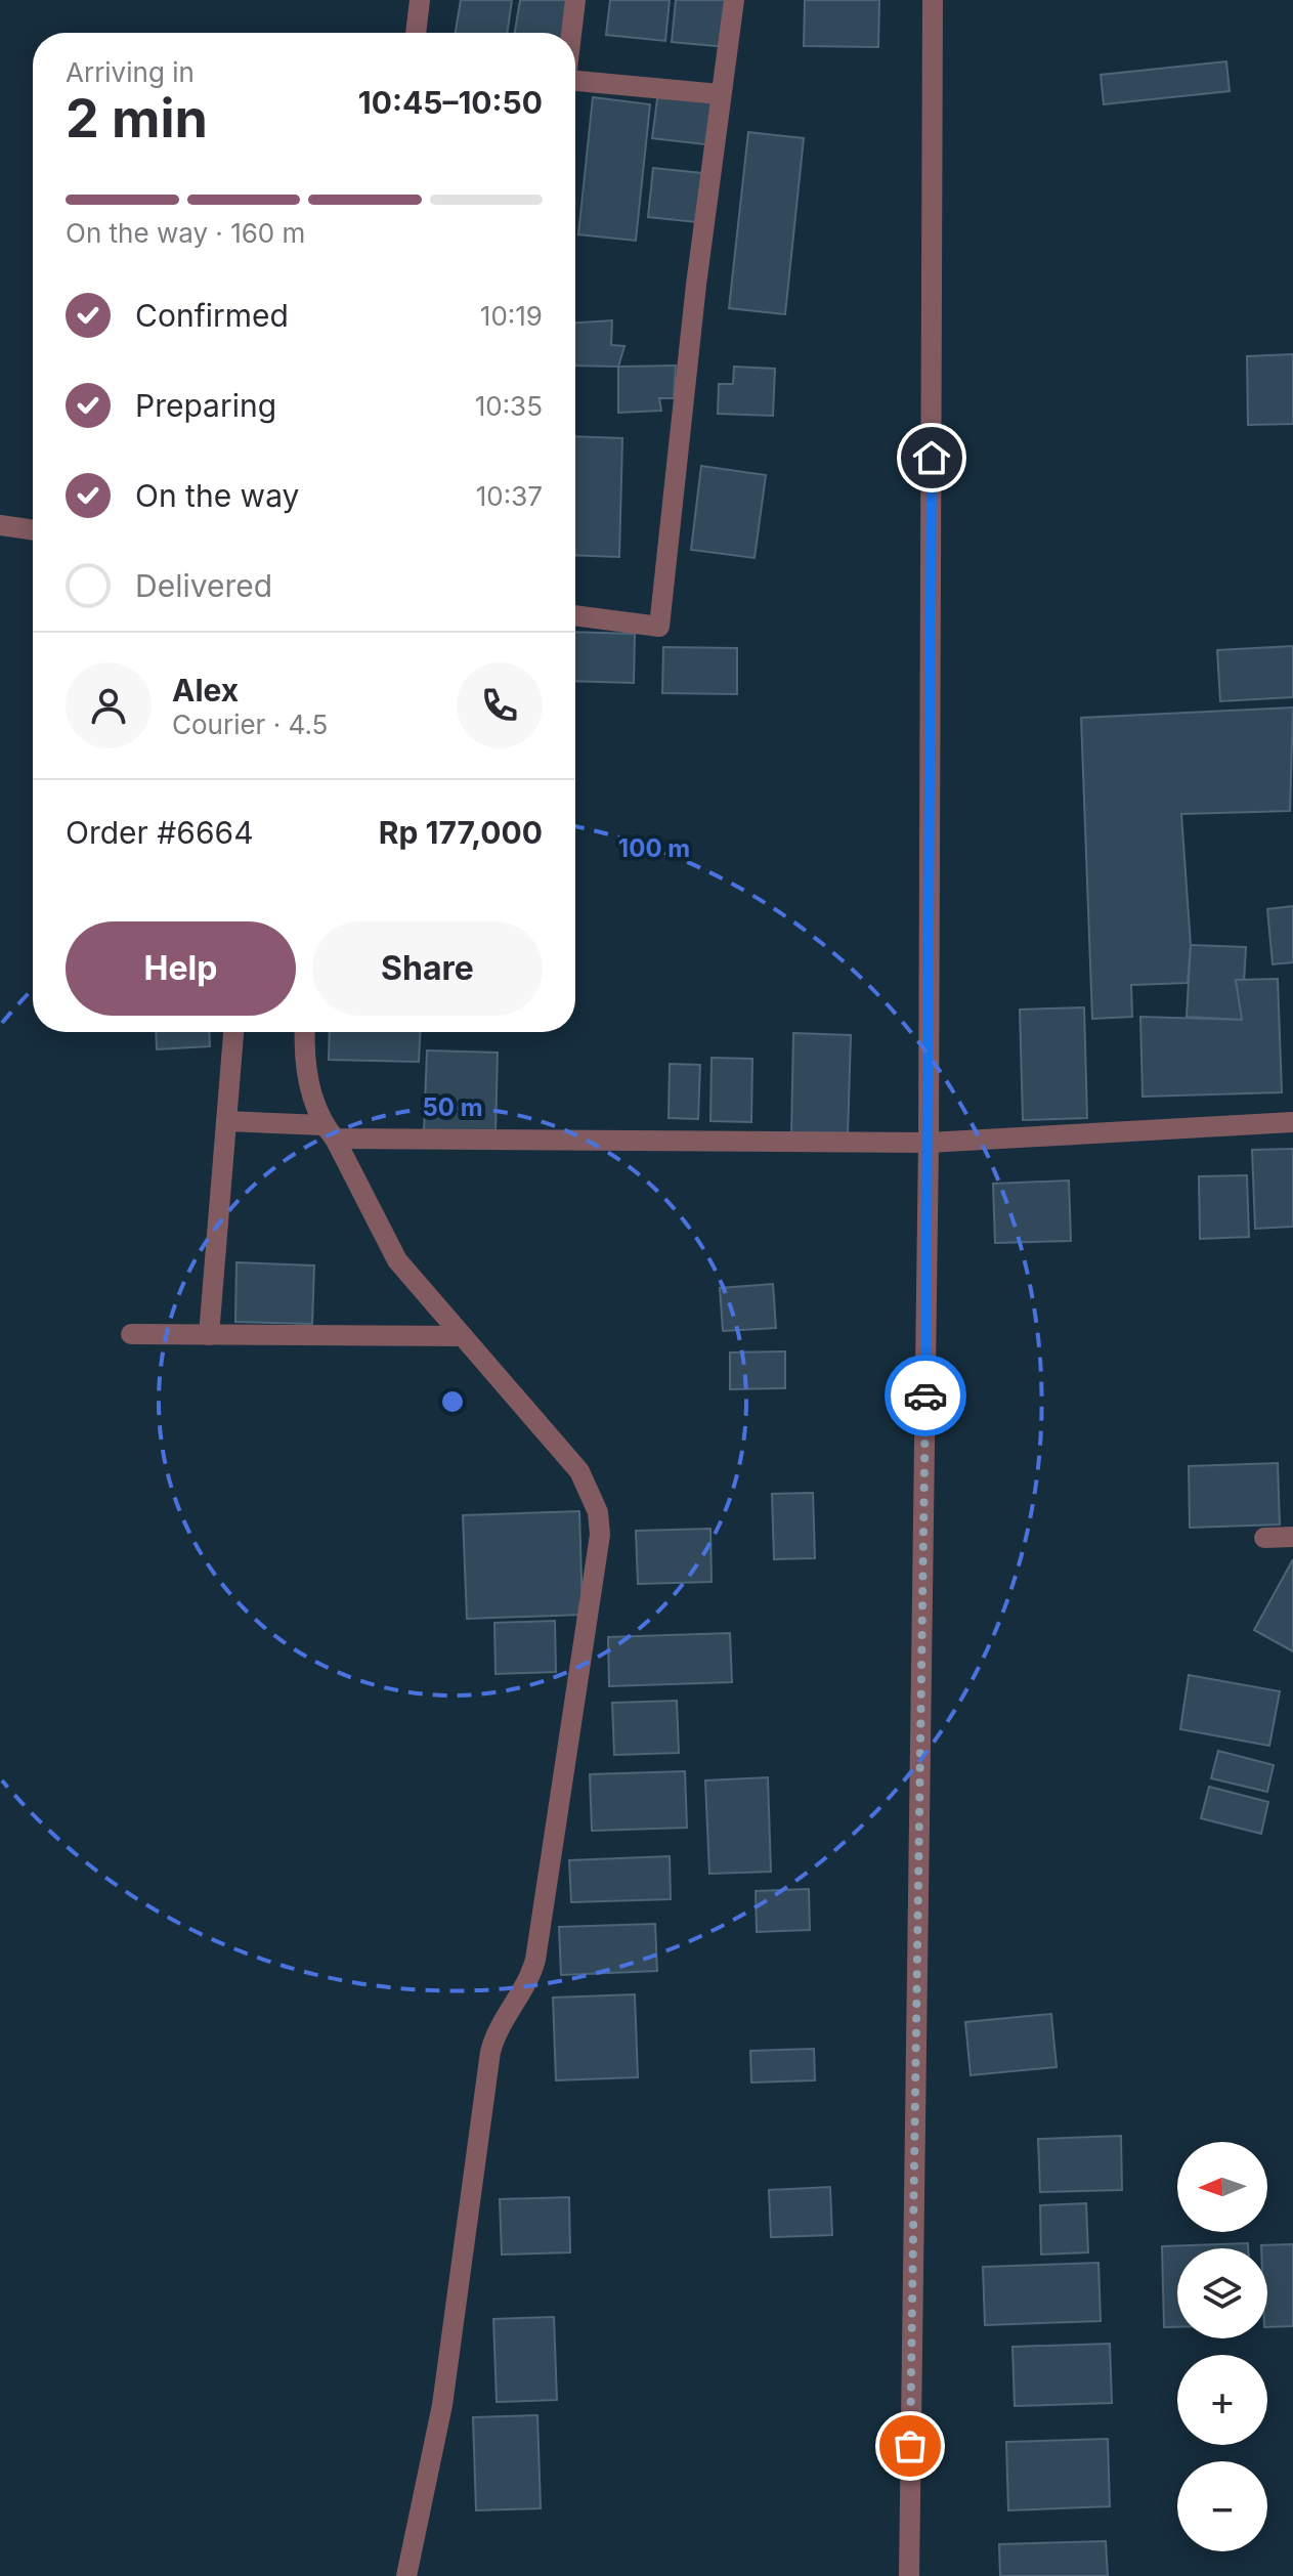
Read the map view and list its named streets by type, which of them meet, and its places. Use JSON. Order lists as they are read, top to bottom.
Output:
{
  "north": "left",
  "page": {
    "heading": ["2 min", "Arriving in", "10:45–10:50"],
    "panel": [
      "Alex",
      "Courier · 4.5",
      "Order #6664",
      "Rp 177,000"
    ],
    "bar": "On the way · 160 m",
    "list": [
      ["Confirmed", "10:19"],
      ["Preparing", "10:35"],
      ["On the way", "10:37"],
      "Delivered"
    ],
    "buttons": ["Help", "Share"],
    "map_buttons": ["+", "−"]
  },
  "rings": ["100 m", "50 m"]
}
